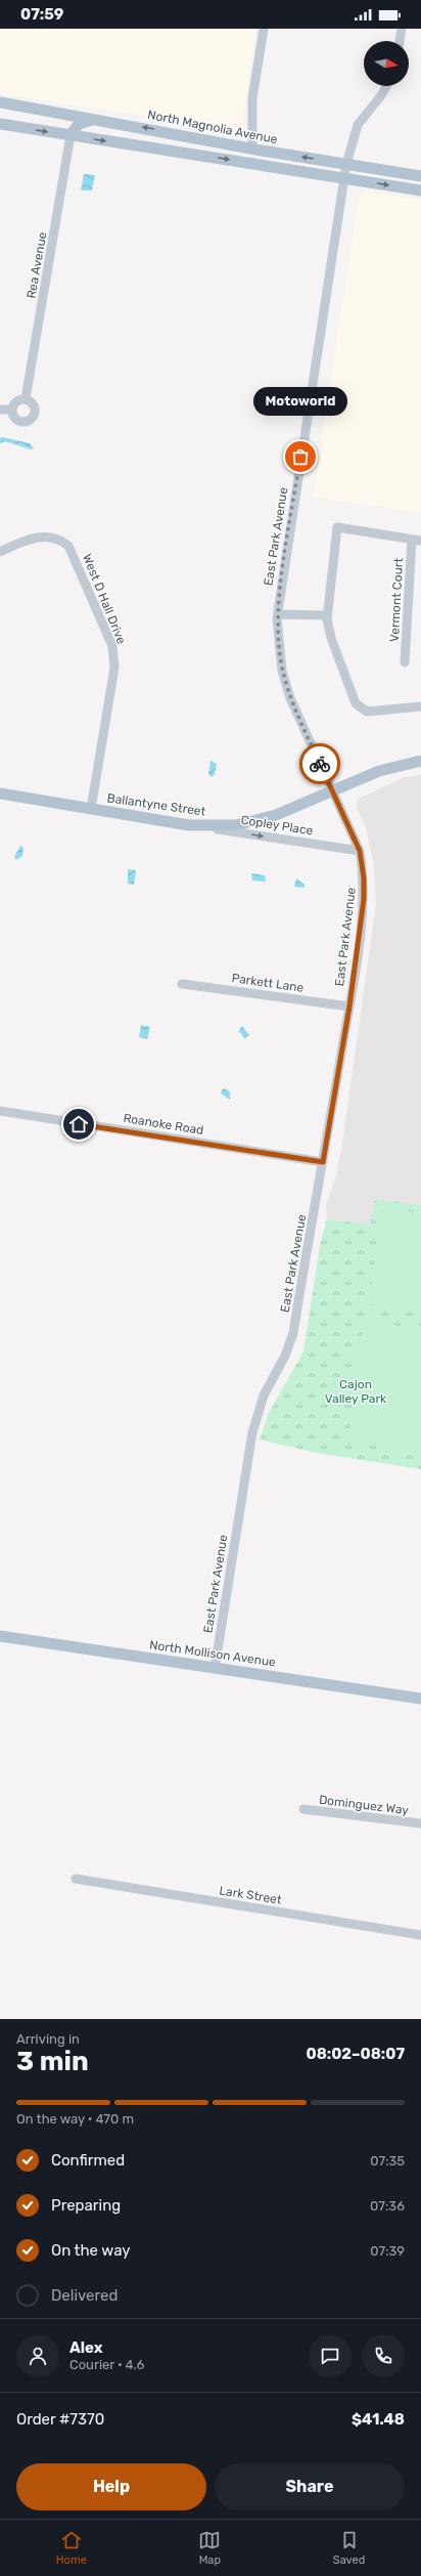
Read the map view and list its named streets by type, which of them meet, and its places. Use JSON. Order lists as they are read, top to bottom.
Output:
{
  "streets": {
    "main road": ["North Magnolia Avenue", "Ballantyne Street", "North Mollison Avenue"],
    "street": [
      "Rea Avenue",
      "East Park Avenue",
      "West D Hall Drive",
      "Vermont Court",
      "Copley Place",
      "Parkett Lane",
      "Roanoke Road",
      "Dominguez Way",
      "Lark Street"
    ]
  },
  "crossings": [
    ["North Magnolia Avenue", "East Park Avenue"],
    ["East Park Avenue", "Ballantyne Street"],
    ["East Park Avenue", "Copley Place"],
    ["East Park Avenue", "Parkett Lane"],
    ["East Park Avenue", "Roanoke Road"],
    ["East Park Avenue", "North Mollison Avenue"],
    ["West D Hall Drive", "Ballantyne Street"],
    ["Ballantyne Street", "Copley Place"]
  ],
  "one_way": ["Copley Place"],
  "parks": ["Cajon Valley Park"],
  "places": ["Motoworld"],
  "north": "right",
  "page": {
    "status": "07:59",
    "bubble": "Motoworld",
    "heading": ["3 min", "Arriving in", "08:02–08:07"],
    "panel": [
      "Alex",
      "Courier · 4.6",
      "Order #7370",
      "$41.48"
    ],
    "bar": "On the way · 470 m",
    "list": [
      ["Confirmed", "07:35"],
      ["Preparing", "07:36"],
      ["On the way", "07:39"],
      "Delivered"
    ],
    "buttons": ["Help", "Share"],
    "tabs": ["Home", "Map", "Saved"]
  }
}
